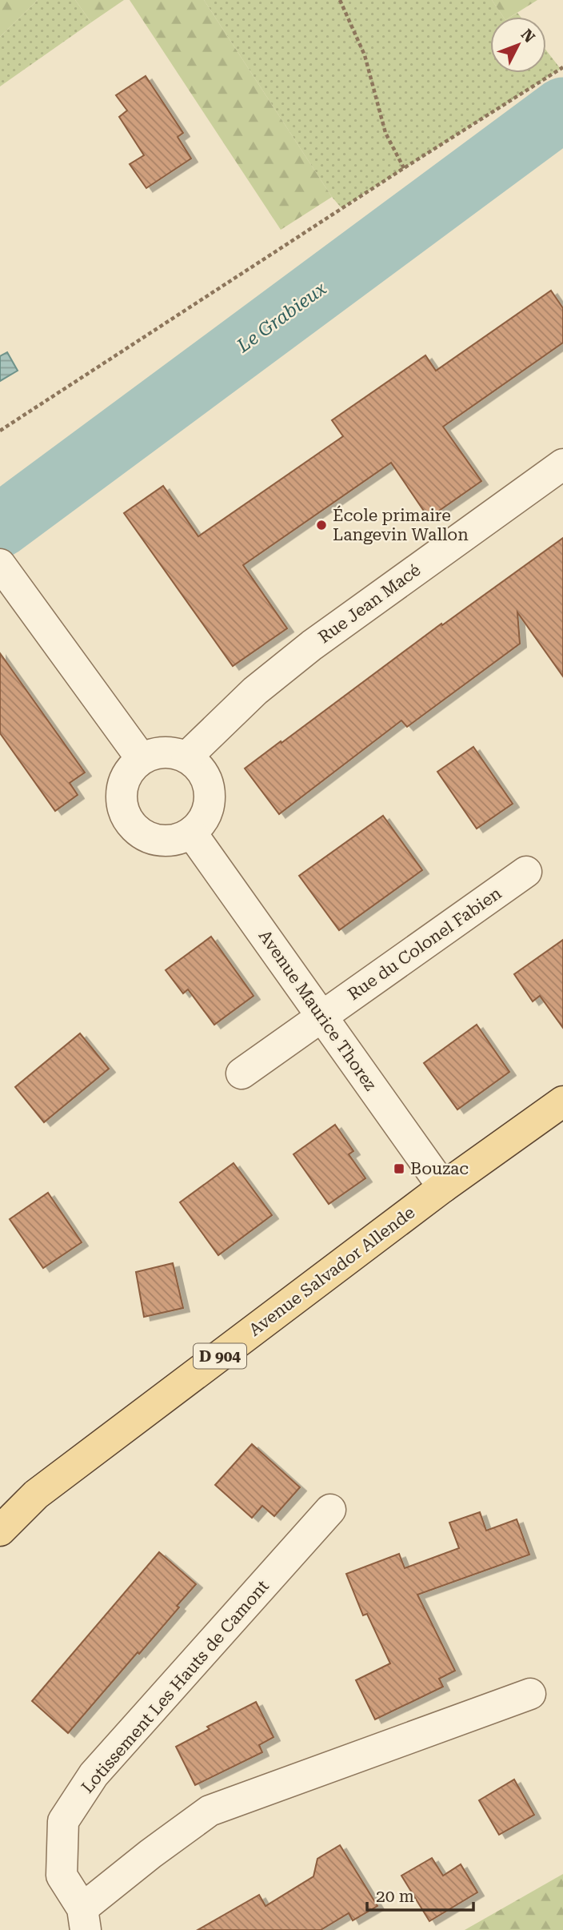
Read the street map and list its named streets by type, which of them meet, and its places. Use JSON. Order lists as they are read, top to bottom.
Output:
{
  "streets": {
    "main road": ["Avenue Salvador Allende", "D 904"],
    "street": [
      "Rue Jean Macé",
      "Rue du Colonel Fabien",
      "Avenue Maurice Thorez",
      "Lotissement Les Hauts de Camont"
    ]
  },
  "crossings": [
    ["Rue Jean Macé", "Avenue Maurice Thorez"],
    ["Rue du Colonel Fabien", "Avenue Maurice Thorez"],
    ["Avenue Maurice Thorez", "Avenue Salvador Allende"]
  ],
  "water": ["Le Grabieux"],
  "places": {
    "other": ["École primaire Langevin Wallon"],
    "transit": ["Bouzac"]
  },
  "scale_bar": "20 m",
  "north": "top right"
}
